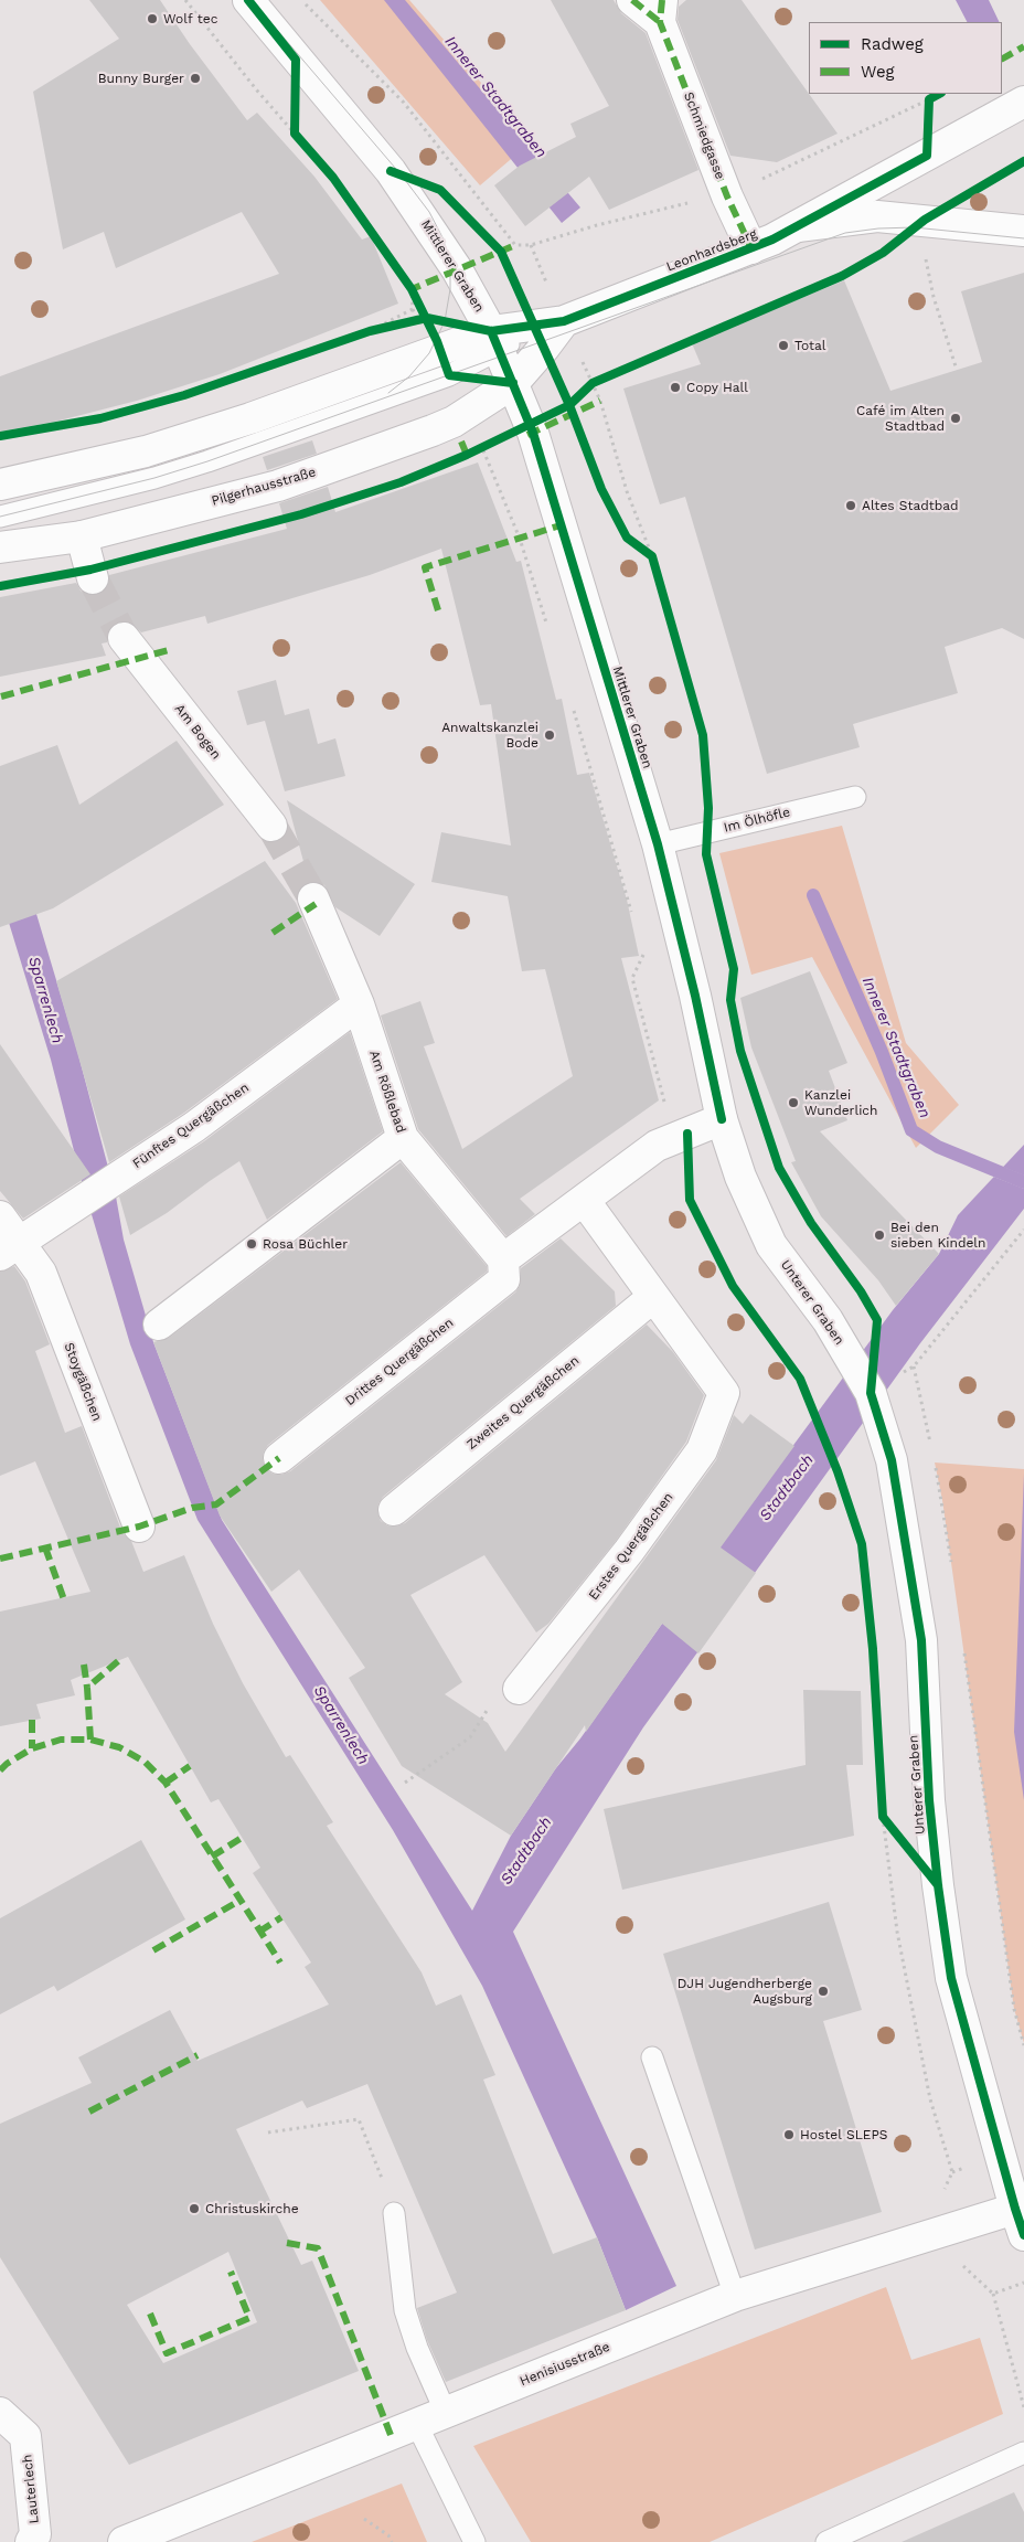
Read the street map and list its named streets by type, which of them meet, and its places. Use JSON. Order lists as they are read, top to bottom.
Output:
{
  "streets": {
    "street": [
      "Schmiedgasse",
      "Leonhardsberg",
      "Mittlerer Graben",
      "Pilgerhausstraße",
      "Am Bogen",
      "Am Rößlebad",
      "Fünftes Quergäßchen",
      "Unterer Graben",
      "Drittes Quergäßchen",
      "Stoygäßchen",
      "Zweites Quergäßchen",
      "Erstes Quergäßchen",
      "Henisiusstraße",
      "Lauterlech"
    ],
    "lane": ["Im Ölhöfle"]
  },
  "crossings": [
    ["Schmiedgasse", "Leonhardsberg"],
    ["Leonhardsberg", "Mittlerer Graben"],
    ["Mittlerer Graben", "Pilgerhausstraße"],
    ["Mittlerer Graben", "Im Ölhöfle"],
    ["Mittlerer Graben", "Unterer Graben"],
    ["Am Rößlebad", "Fünftes Quergäßchen"],
    ["Am Rößlebad", "Drittes Quergäßchen"],
    ["Fünftes Quergäßchen", "Stoygäßchen"],
    ["Unterer Graben", "Henisiusstraße"],
    ["Zweites Quergäßchen", "Erstes Quergäßchen"]
  ],
  "water": ["Innerer Stadtgraben", "Sparrenlech", "Stadtbach"],
  "places": [
    "Wolf tec",
    "Bunny Burger",
    "Total",
    "Copy Hall",
    "Café im Alten Stadtbad",
    "Altes Stadtbad",
    "Anwaltskanzlei Bode",
    "Kanzlei Wunderlich",
    "Bei den sieben Kindeln",
    "Rosa Büchler",
    "DJH Jugendherberge Augsburg",
    "Hostel SLEPS",
    "Christuskirche"
  ],
  "legend": ["Radweg", "Weg"]
}
